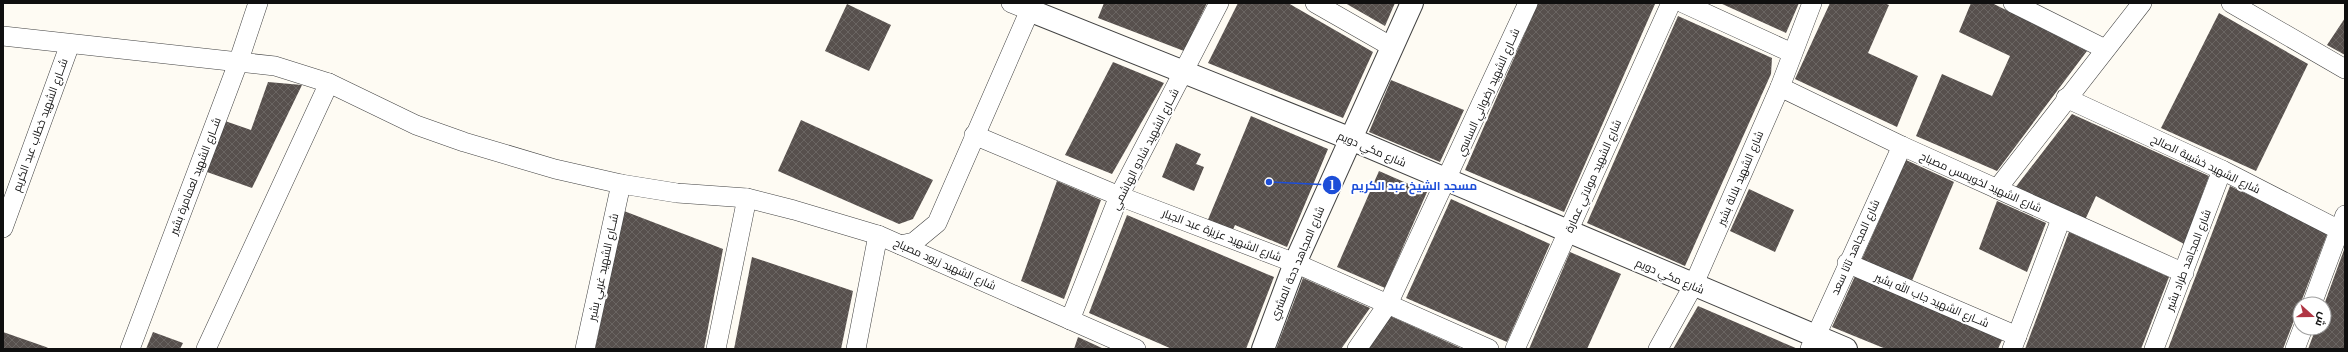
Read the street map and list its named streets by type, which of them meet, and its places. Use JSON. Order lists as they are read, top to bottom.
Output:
{
  "streets": {
    "street": [
      "شــارع الشهيد رضواني الساسي",
      "شــارع الشهيد خطاب عبد الكريم",
      "شــارع الشهيد شادو الهاشمي",
      "شارع مكي دويم",
      "شارع الشهيد خشيبة الصالح",
      "شــارع الشهيد لعمامرة بشير",
      "شارع الشهيد مولاتي عمارة",
      "شارع الشهيد بلالة بشير",
      "شارع الشهيد لخويمس مصباح",
      "شارع الشهيد عزيزة عبد الجبار",
      "شارع المجاهد تاتا سعد",
      "شارع المجاهد طراد بشير",
      "شارع المجاهد دحة المشري",
      "شارع الشهيد زيود مصباح",
      "شــارع الشهيد غربي بشير",
      "شــارع الشهيد جاب الله بشير"
    ]
  },
  "crossings": [
    ["شــارع الشهيد رضواني الساسي", "شارع مكي دويم"],
    ["شــارع الشهيد رضواني الساسي", "شارع الشهيد عزيزة عبد الجبار"],
    ["شــارع الشهيد خطاب عبد الكريم", "شارع الشهيد زيود مصباح"],
    ["شــارع الشهيد شادو الهاشمي", "شارع مكي دويم"],
    ["شــارع الشهيد شادو الهاشمي", "شارع الشهيد عزيزة عبد الجبار"],
    ["شــارع الشهيد شادو الهاشمي", "شارع الشهيد زيود مصباح"],
    ["شارع مكي دويم", "شارع الشهيد مولاتي عمارة"],
    ["شارع مكي دويم", "شارع الشهيد بلالة بشير"],
    ["شارع مكي دويم", "شارع المجاهد تاتا سعد"],
    ["شارع مكي دويم", "شارع المجاهد دحة المشري"],
    ["شارع الشهيد خشيبة الصالح", "شارع المجاهد طراد بشير"],
    ["شــارع الشهيد لعمامرة بشير", "شارع الشهيد زيود مصباح"],
    ["شارع الشهيد بلالة بشير", "شارع الشهيد لخويمس مصباح"],
    ["شارع الشهيد لخويمس مصباح", "شارع المجاهد تاتا سعد"],
    ["شارع الشهيد لخويمس مصباح", "شارع المجاهد طراد بشير"],
    ["شارع الشهيد عزيزة عبد الجبار", "شارع المجاهد دحة المشري"],
    ["شارع المجاهد تاتا سعد", "شــارع الشهيد جاب الله بشير"],
    ["شارع الشهيد زيود مصباح", "شــارع الشهيد غربي بشير"]
  ],
  "places": ["مسجد الشيخ عبد الكريم"],
  "north": "right"
}
